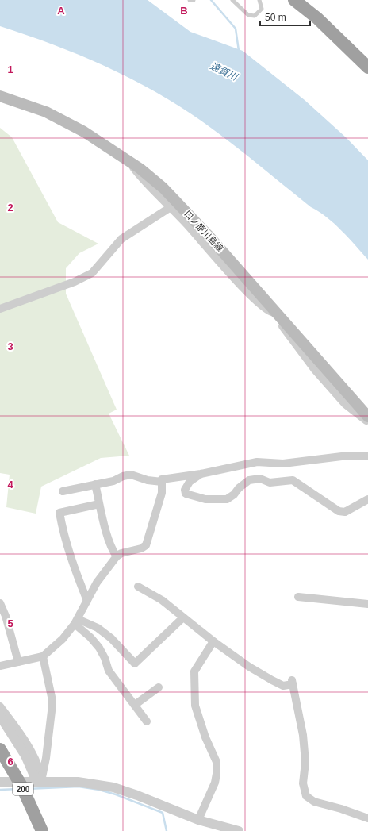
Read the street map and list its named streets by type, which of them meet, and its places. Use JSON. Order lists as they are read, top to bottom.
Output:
{
  "streets": {
    "highway": ["200"],
    "main road": ["口ノ原川島線"]
  },
  "water": ["遠賀川"],
  "scale_bar": "50 m",
  "grid": {
    "columns": ["A", "B"],
    "rows": [
      "1",
      "2",
      "3",
      "4",
      "5",
      "6"
    ]
  }
}
